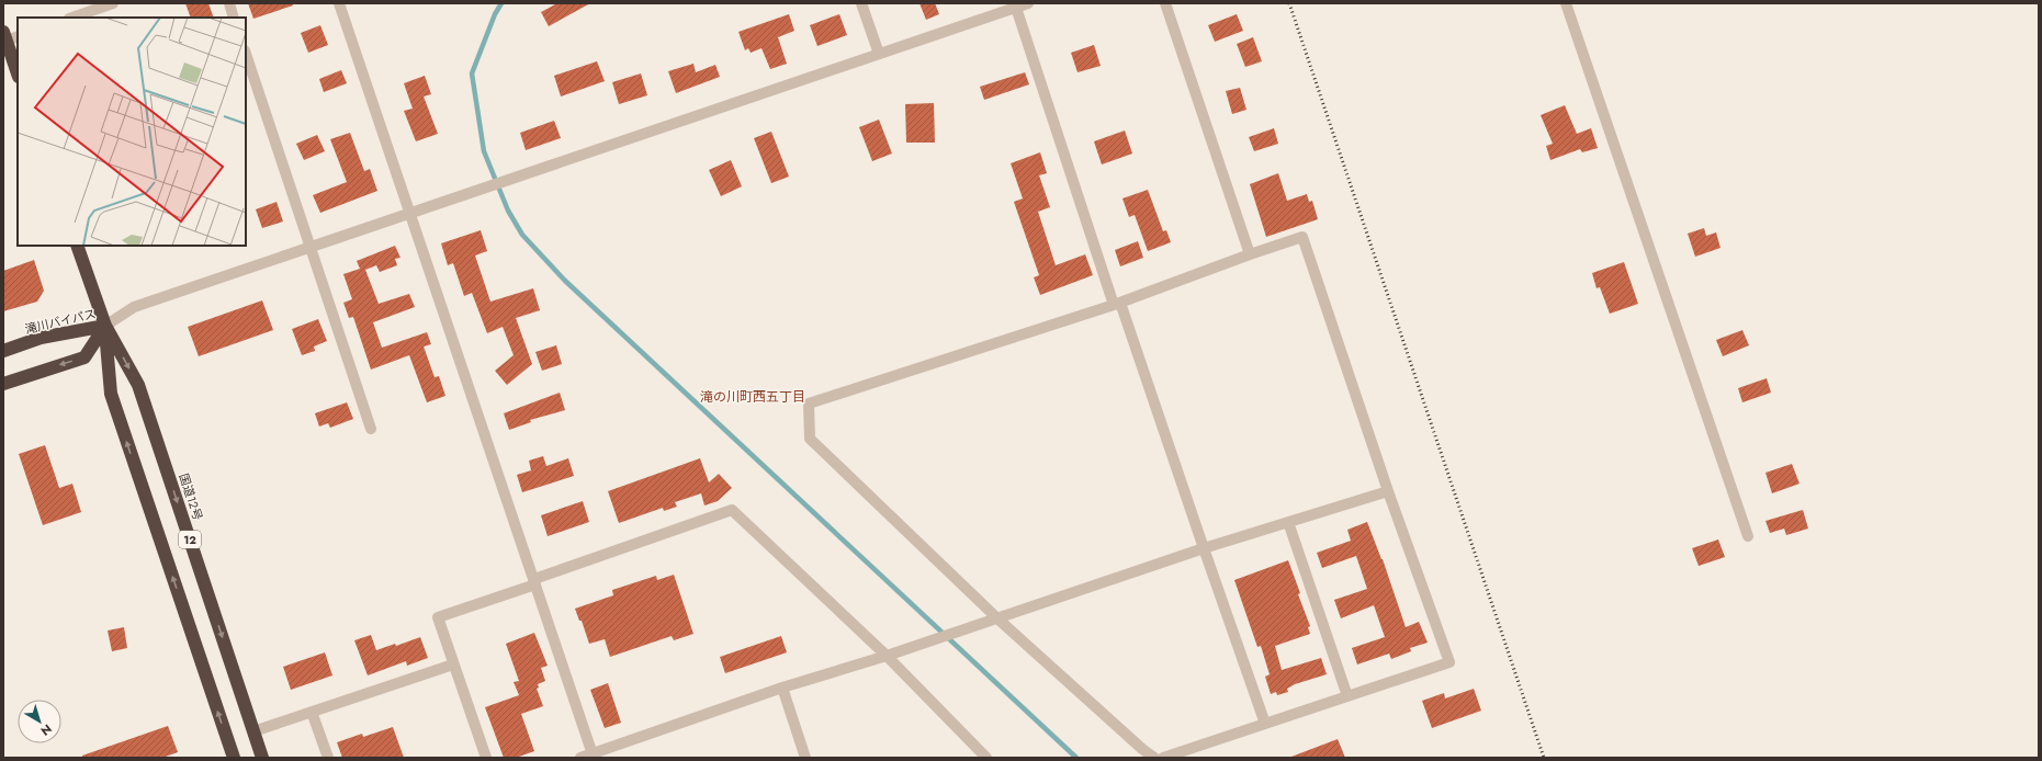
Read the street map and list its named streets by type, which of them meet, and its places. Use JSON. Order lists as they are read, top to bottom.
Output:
{
  "streets": {
    "highway": ["滝川バイパス", "国道12号", "12"]
  },
  "crossings": [
    ["滝川バイパス", "国道12号"]
  ],
  "districts": ["滝の川町西五丁目"],
  "north": "bottom right"
}
